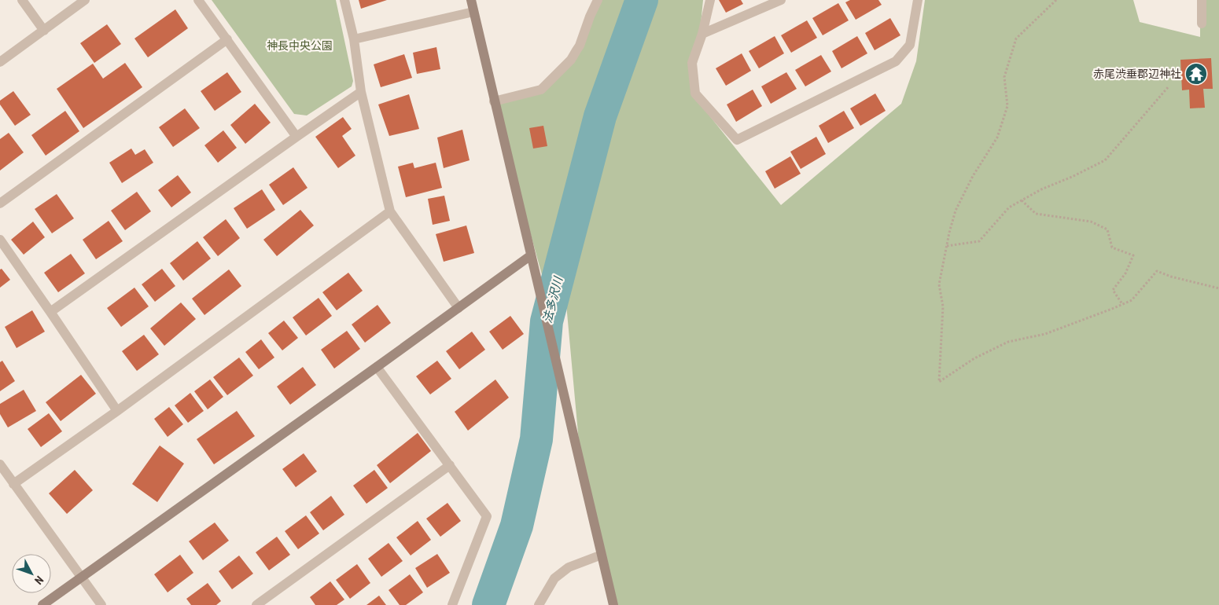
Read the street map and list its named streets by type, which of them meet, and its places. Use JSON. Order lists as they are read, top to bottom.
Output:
{
  "water": ["法多沢川"],
  "parks": ["神長中央公園"],
  "places": {
    "temple": ["赤尾渋垂郡辺神社"]
  },
  "north": "bottom right"
}
